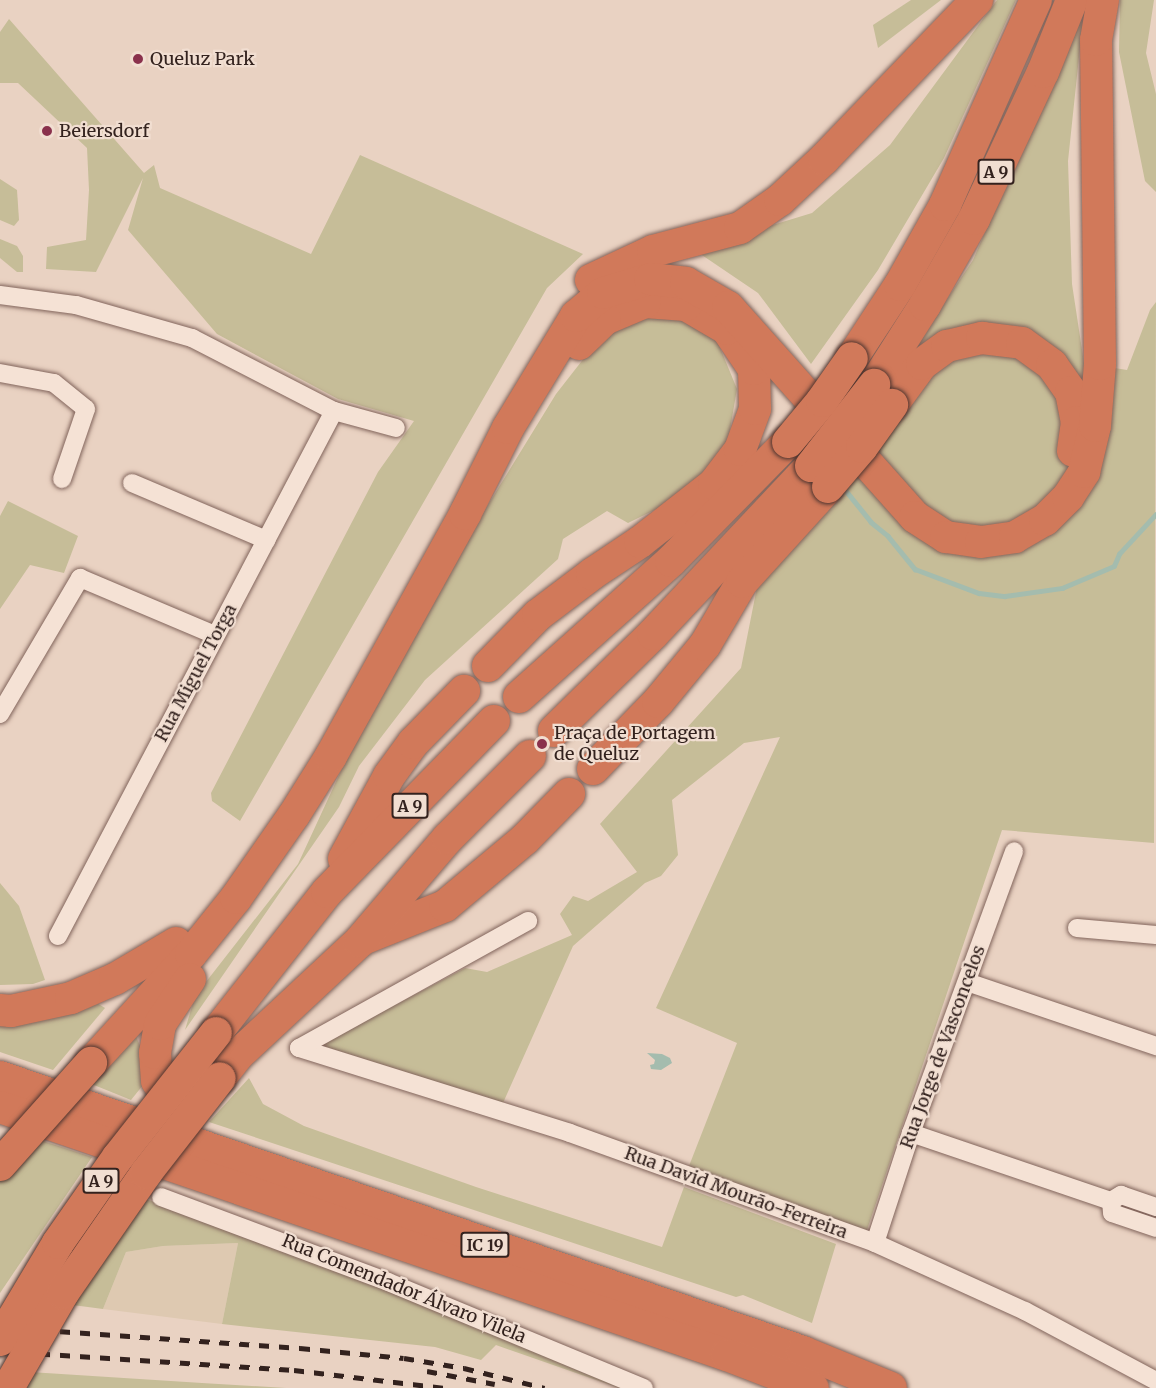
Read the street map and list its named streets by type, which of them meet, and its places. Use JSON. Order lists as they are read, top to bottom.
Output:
{
  "streets": {
    "highway": ["A 9", "IC 19"],
    "street": [
      "Rua Miguel Torga",
      "Rua Jorge de Vasconcelos",
      "Rua David Mourão-Ferreira",
      "Rua Comendador Álvaro Vilela"
    ]
  },
  "crossings": [
    ["Rua Jorge de Vasconcelos", "Rua David Mourão-Ferreira"]
  ],
  "places": ["Queluz Park", "Beiersdorf", "Praça de Portagem de Queluz"]
}
